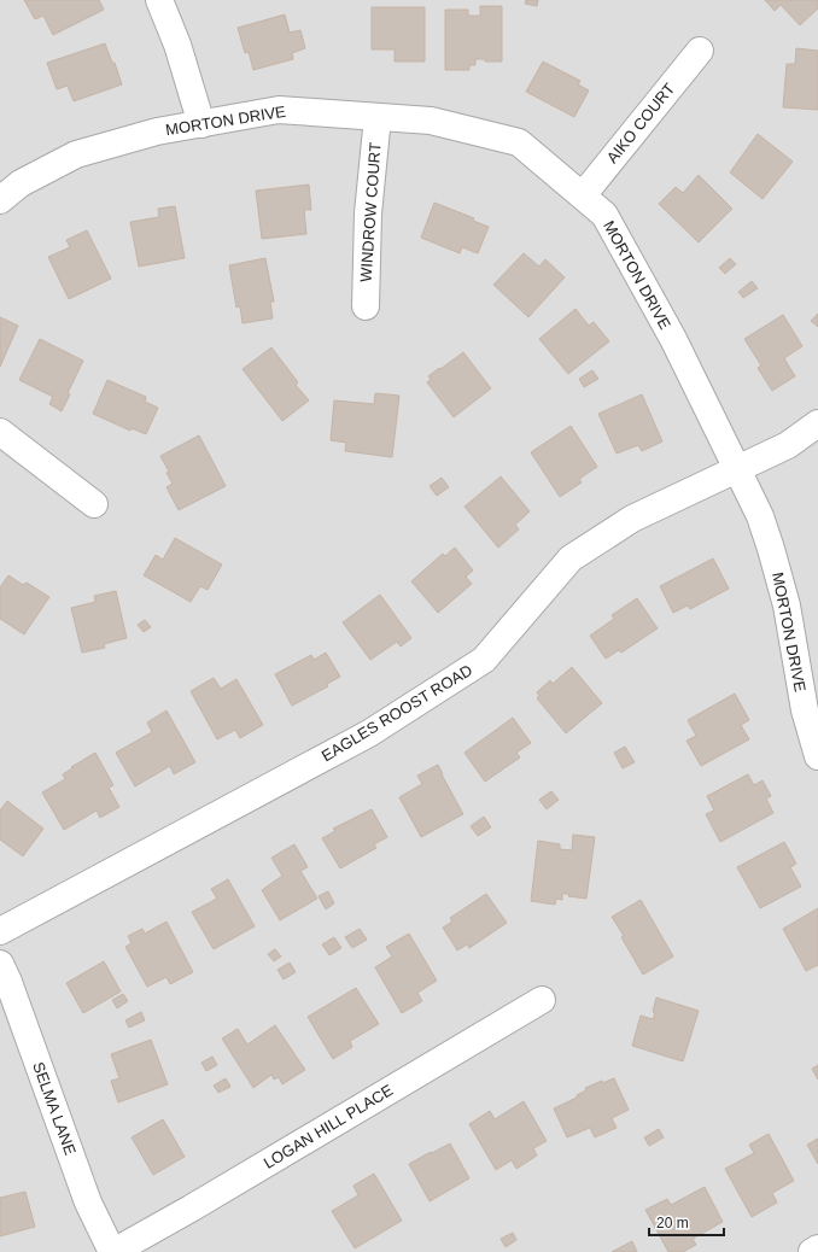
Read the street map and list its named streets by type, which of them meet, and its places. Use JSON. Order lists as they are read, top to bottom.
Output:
{
  "streets": {
    "street": [
      "MORTON DRIVE",
      "AIKO COURT",
      "WINDROW COURT",
      "EAGLES ROOST ROAD",
      "SELMA LANE",
      "LOGAN HILL PLACE"
    ]
  },
  "crossings": [
    ["MORTON DRIVE", "AIKO COURT"],
    ["MORTON DRIVE", "WINDROW COURT"],
    ["MORTON DRIVE", "EAGLES ROOST ROAD"],
    ["SELMA LANE", "LOGAN HILL PLACE"]
  ],
  "scale_bar": "20 m"
}
